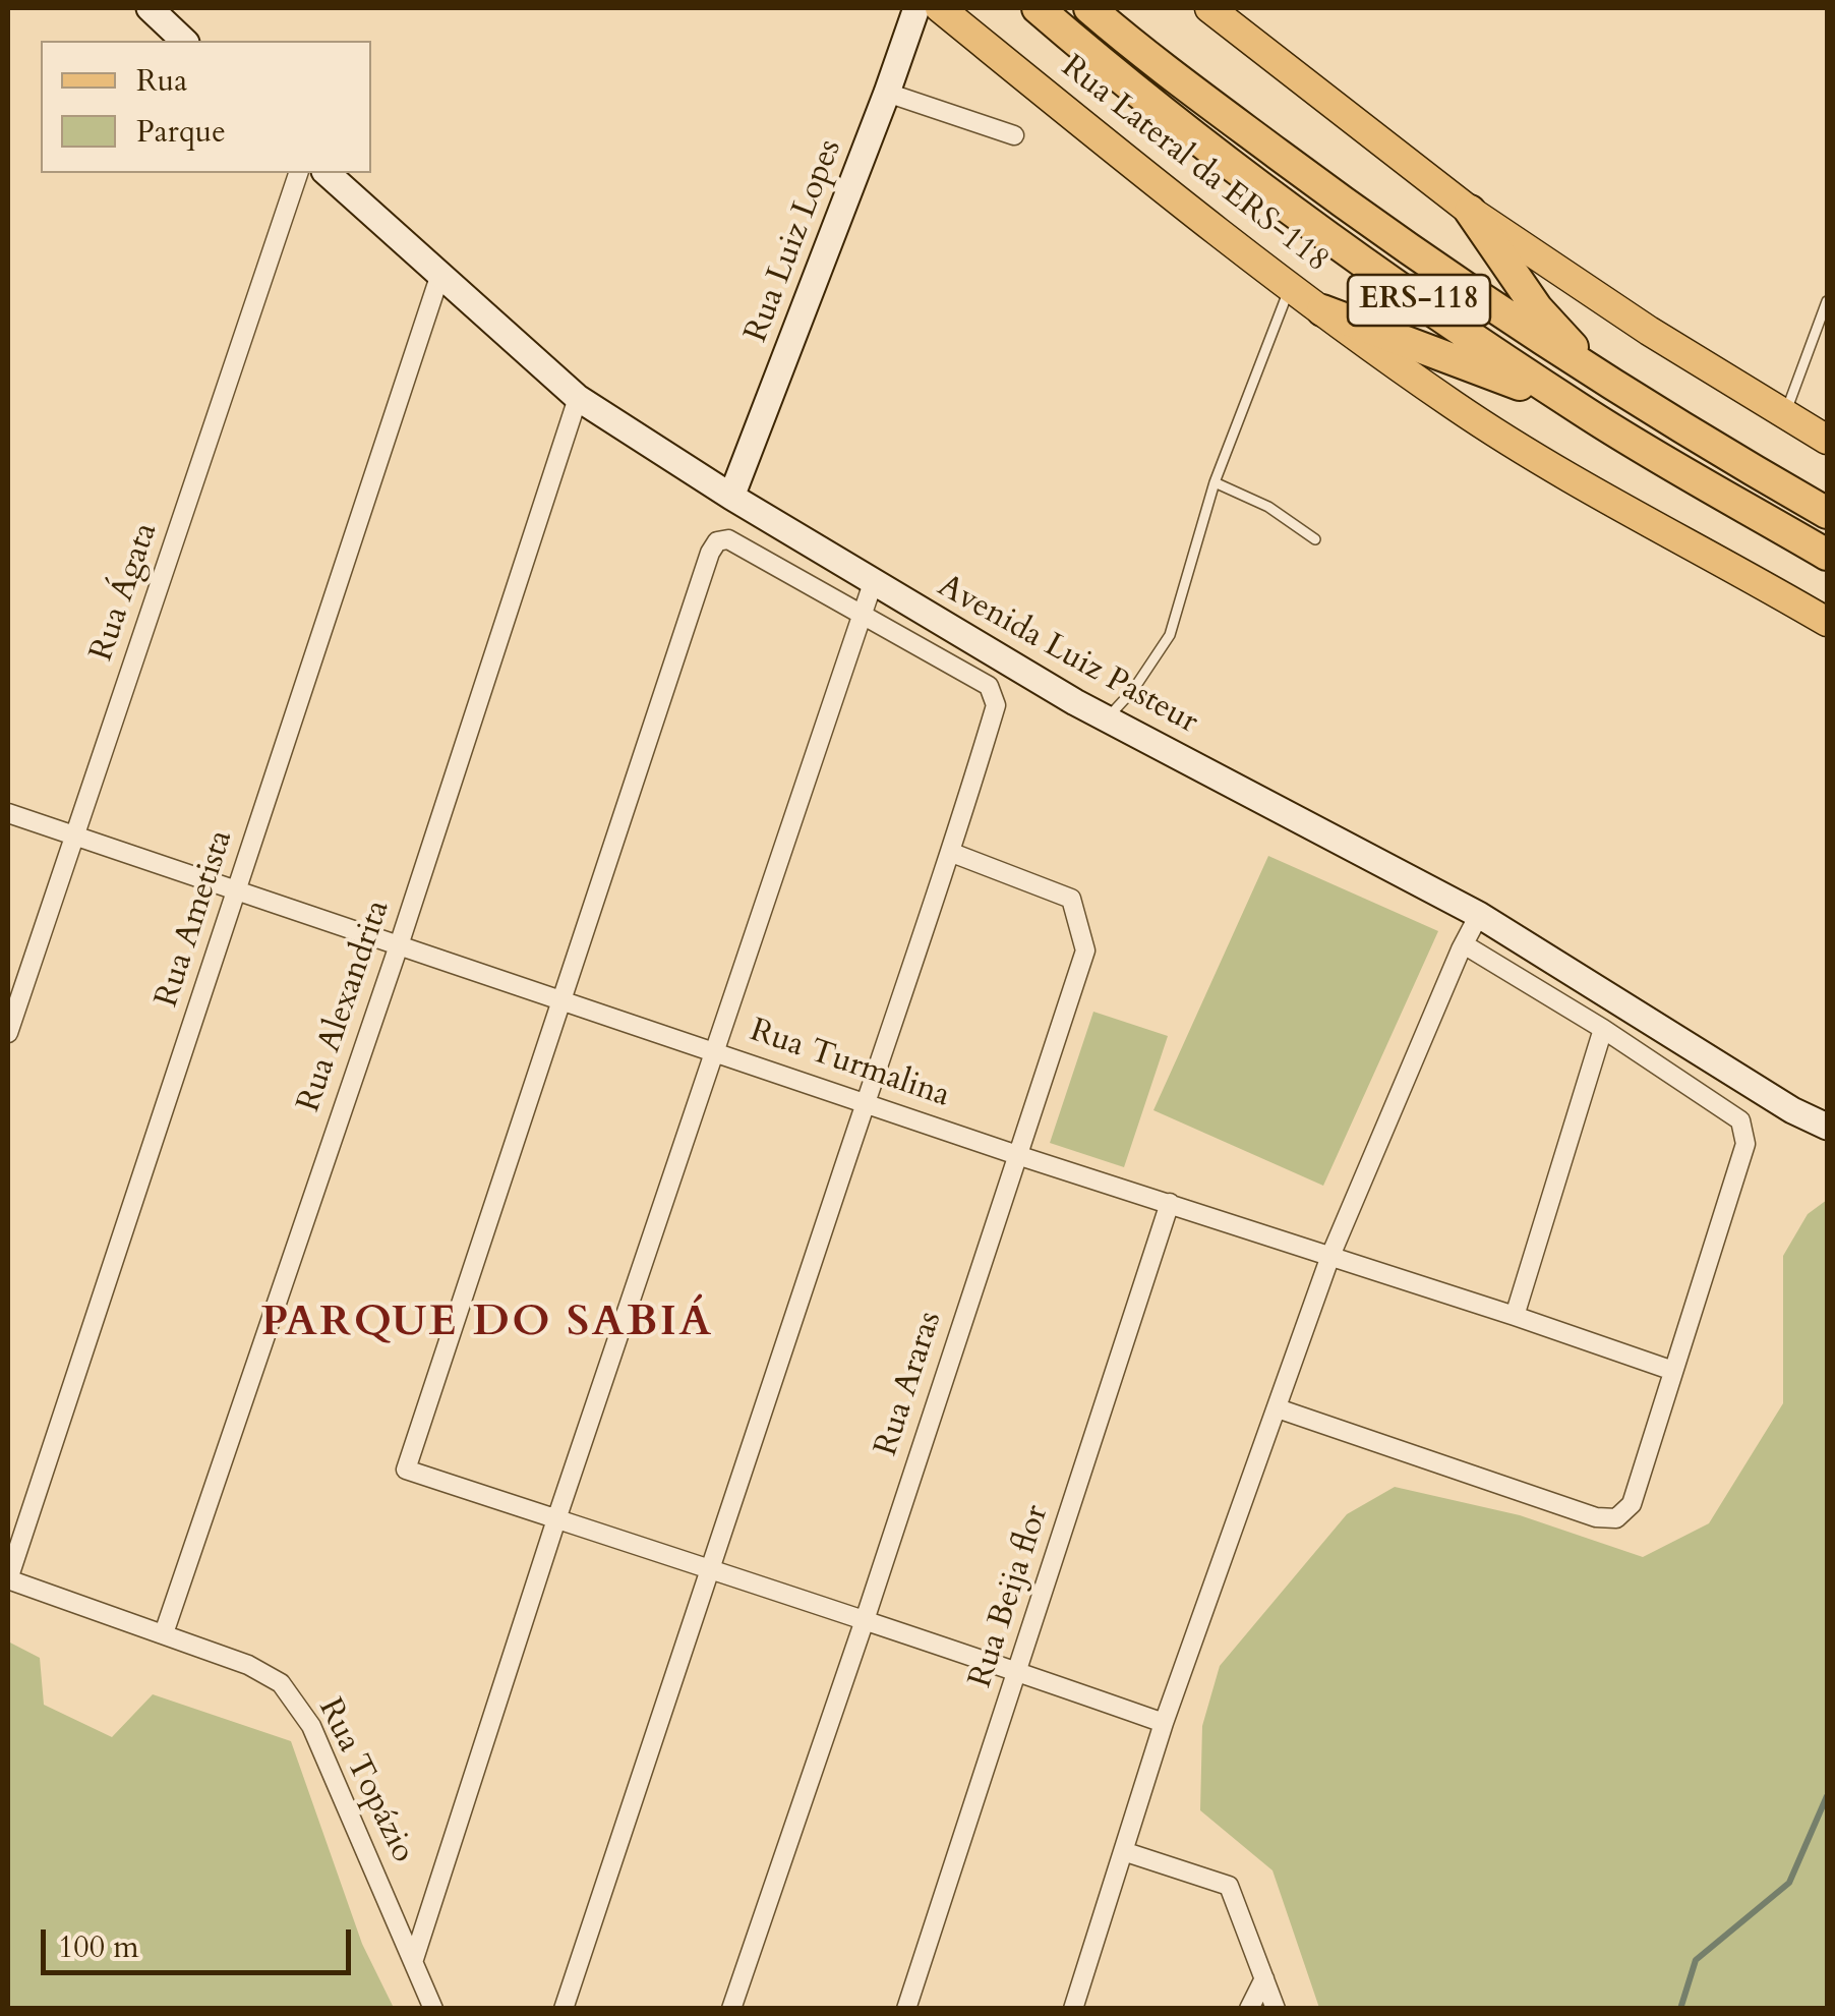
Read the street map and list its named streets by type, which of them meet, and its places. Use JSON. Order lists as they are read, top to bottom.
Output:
{
  "streets": {
    "highway": ["ERS-118"],
    "main road": ["Rua Lateral da ERS-118", "Rua Luiz Lopes", "Avenida Luiz Pasteur"],
    "street": [
      "Rua Ágata",
      "Rua Ametista",
      "Rua Alexandrita",
      "Rua Turmalina",
      "Rua Araras",
      "Rua Beija flor",
      "Rua Topázio"
    ]
  },
  "crossings": [
    ["Rua Luiz Lopes", "Avenida Luiz Pasteur"],
    ["Rua Ágata", "Rua Turmalina"],
    ["Avenida Luiz Pasteur", "Rua Ametista"],
    ["Avenida Luiz Pasteur", "Rua Alexandrita"],
    ["Rua Ametista", "Rua Turmalina"],
    ["Rua Ametista", "Rua Topázio"],
    ["Rua Alexandrita", "Rua Turmalina"],
    ["Rua Alexandrita", "Rua Topázio"],
    ["Rua Turmalina", "Rua Araras"],
    ["Rua Turmalina", "Rua Beija flor"]
  ],
  "districts": ["PARQUE DO SABIÁ"],
  "legend": ["Rua", "Parque"],
  "scale_bar": "100 m"
}
